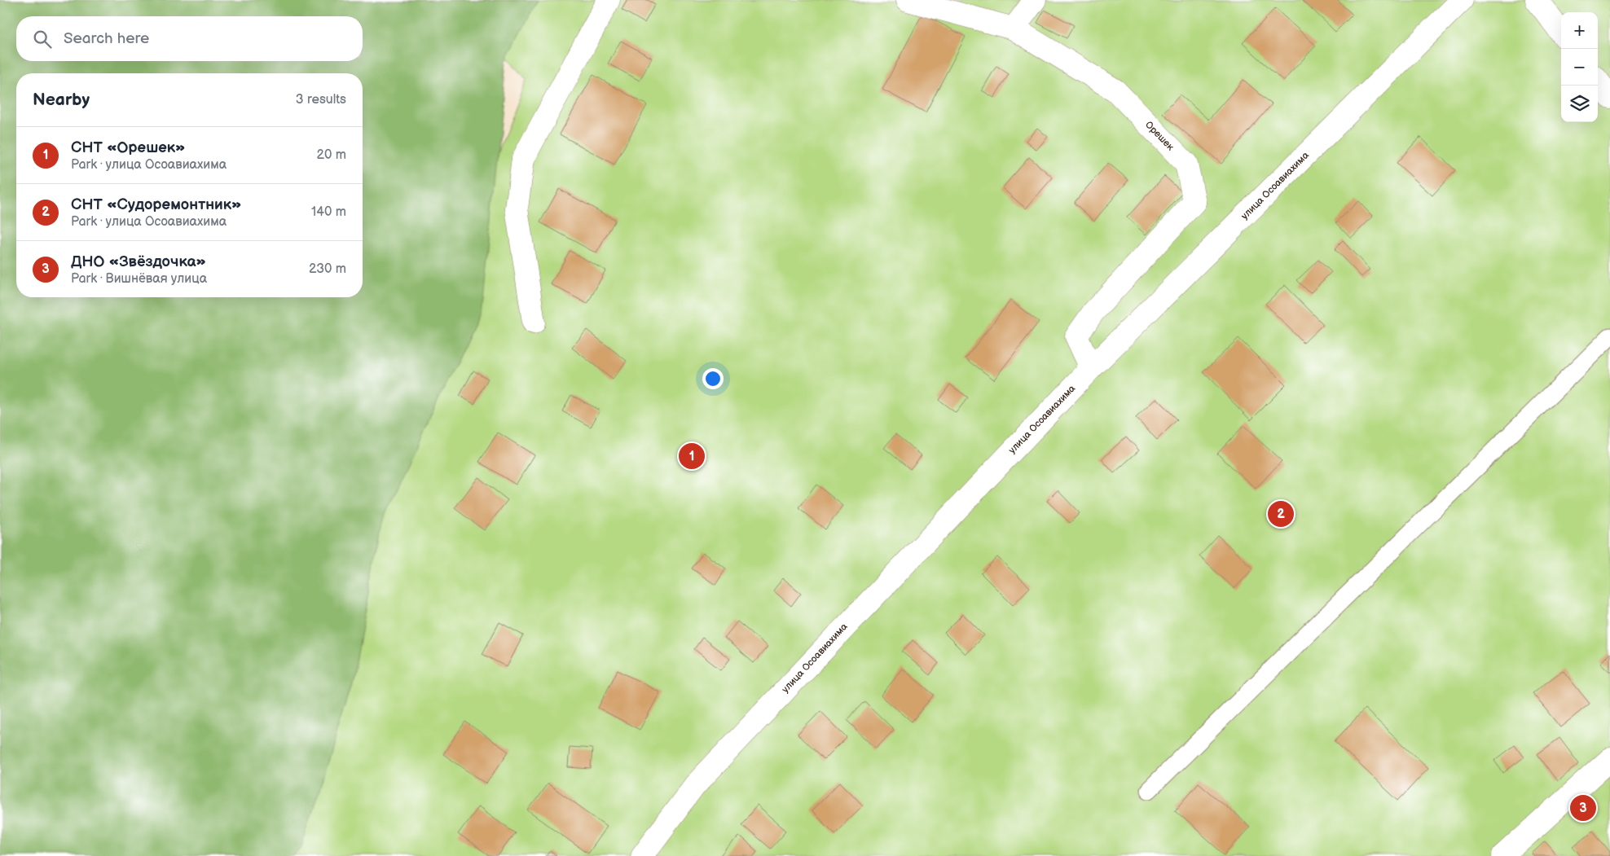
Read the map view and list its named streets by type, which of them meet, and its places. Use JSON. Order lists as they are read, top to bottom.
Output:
{
  "streets": {
    "street": ["Орешек", "улица Осоавиахима"]
  },
  "crossings": [
    ["Орешек", "улица Осоавиахима"]
  ],
  "page": {
    "map_buttons": ["+", "−"],
    "search": "Search here",
    "heading": ["Nearby", "3 results"],
    "list": [
      {
        "mark": "1",
        "name": "СНТ «Орешек»",
        "note": "Park · улица Осоавиахима",
        "value": "20 m"
      },
      {
        "mark": "2",
        "name": "СНТ «Судоремонтник»",
        "note": "Park · улица Осоавиахима",
        "value": "140 m"
      },
      {
        "mark": "3",
        "name": "ДНО «Звёздочка»",
        "note": "Park · Вишнёвая улица",
        "value": "230 m"
      }
    ],
    "pins": ["1", "2", "3"]
  }
}
